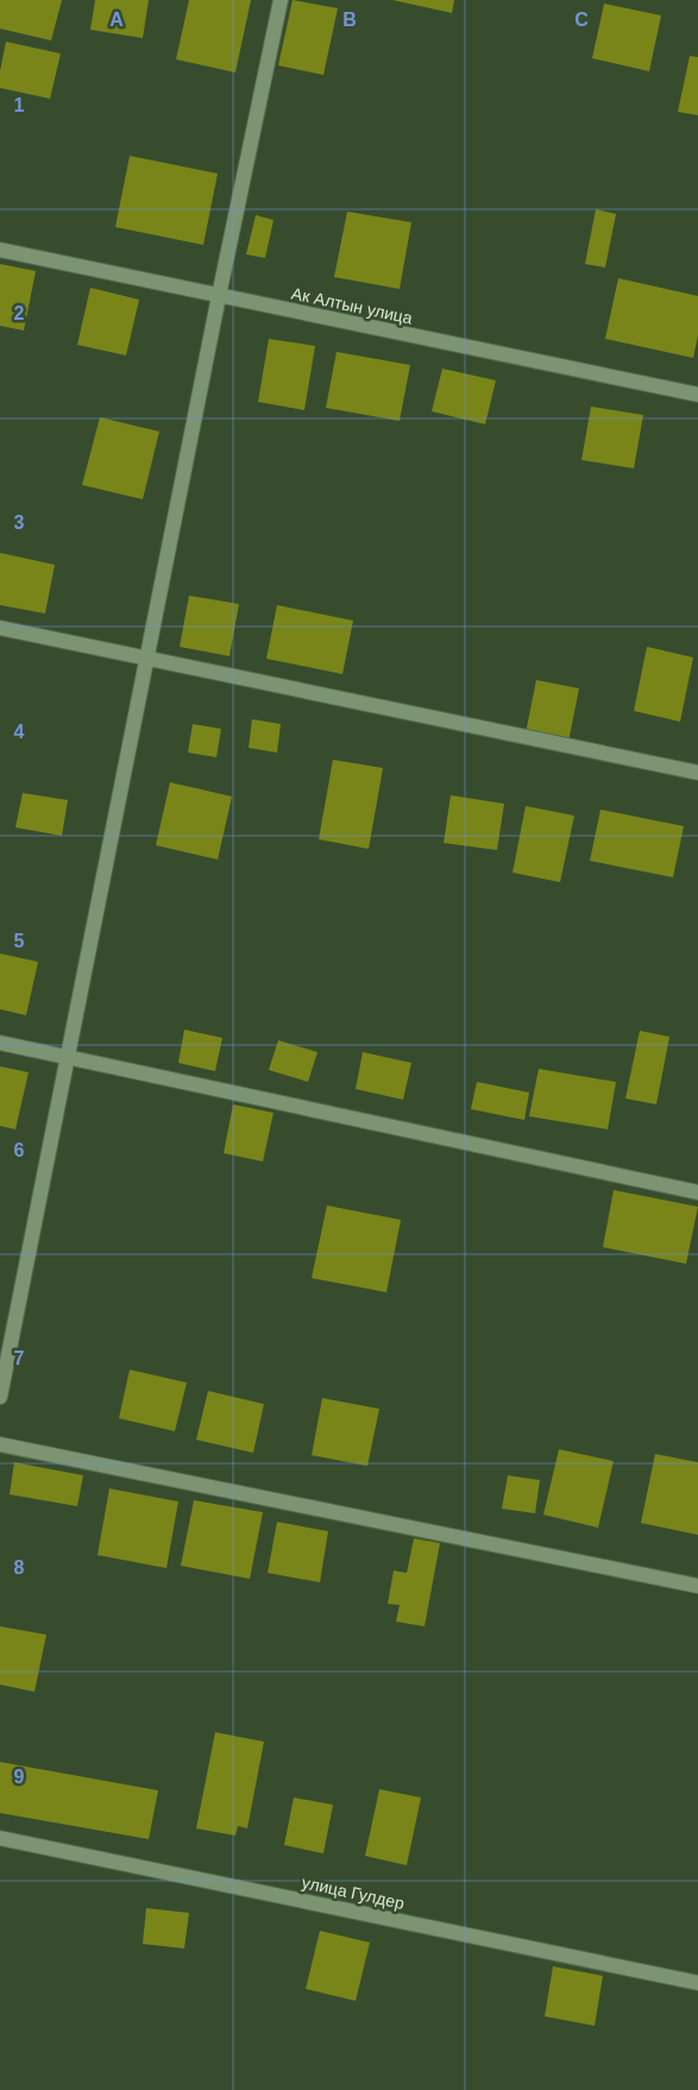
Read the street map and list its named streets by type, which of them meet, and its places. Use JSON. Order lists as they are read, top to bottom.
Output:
{
  "streets": {
    "street": ["Ак Алтын улица", "улица Гулдер"]
  },
  "grid": {
    "columns": ["A", "B", "C"],
    "rows": [
      "1",
      "2",
      "3",
      "4",
      "5",
      "6",
      "7",
      "8",
      "9"
    ]
  }
}
